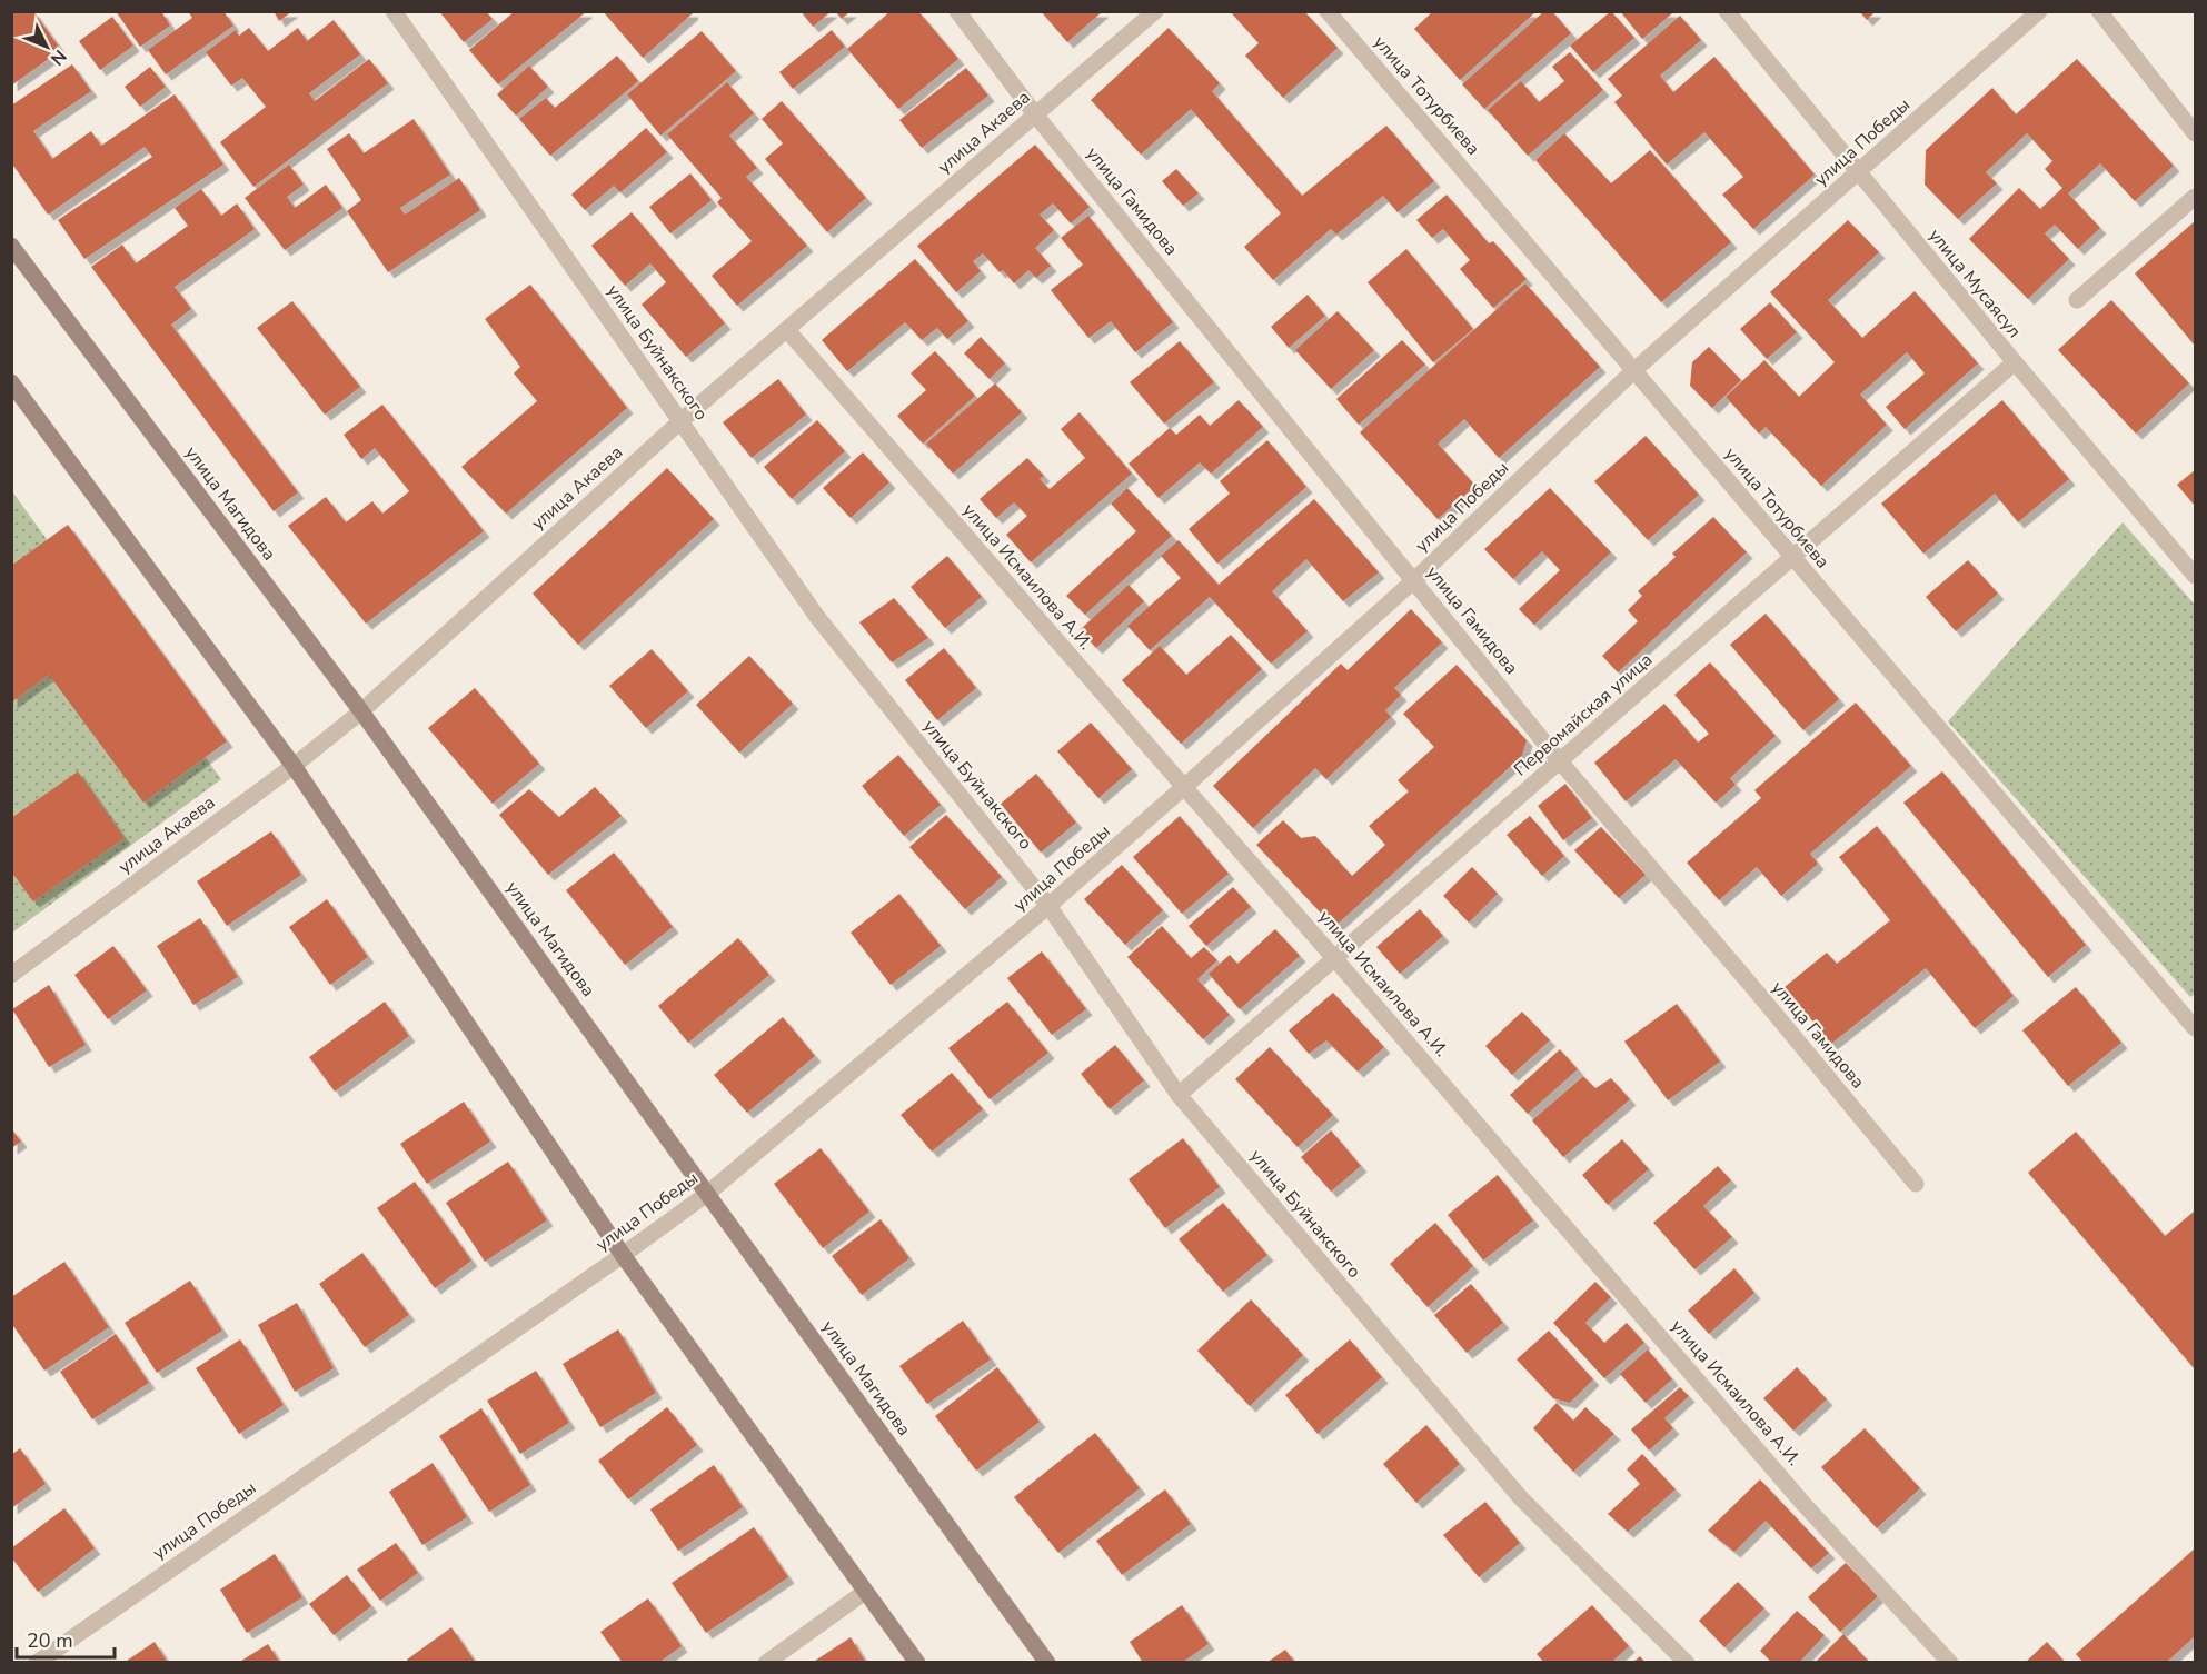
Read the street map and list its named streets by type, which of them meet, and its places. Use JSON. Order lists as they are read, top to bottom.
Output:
{
  "streets": {
    "main road": ["улица Магидова"],
    "street": [
      "улица Тотурбиева",
      "улица Акаева",
      "улица Победы",
      "улица Гамидова",
      "улица Мусаясул",
      "улица Буйнакского",
      "улица Исмаилова А.И.",
      "Первомайская улица"
    ]
  },
  "crossings": [
    ["улица Тотурбиева", "улица Победы"],
    ["улица Тотурбиева", "Первомайская улица"],
    ["улица Акаева", "улица Гамидова"],
    ["улица Акаева", "улица Буйнакского"],
    ["улица Акаева", "улица Магидова"],
    ["улица Акаева", "улица Исмаилова А.И."],
    ["улица Победы", "улица Гамидова"],
    ["улица Победы", "улица Мусаясул"],
    ["улица Победы", "улица Буйнакского"],
    ["улица Победы", "улица Магидова"],
    ["улица Победы", "улица Исмаилова А.И."],
    ["улица Гамидова", "Первомайская улица"],
    ["улица Мусаясул", "Первомайская улица"],
    ["улица Буйнакского", "Первомайская улица"],
    ["улица Исмаилова А.И.", "Первомайская улица"]
  ],
  "scale_bar": "20 m",
  "north": "bottom right"
}
